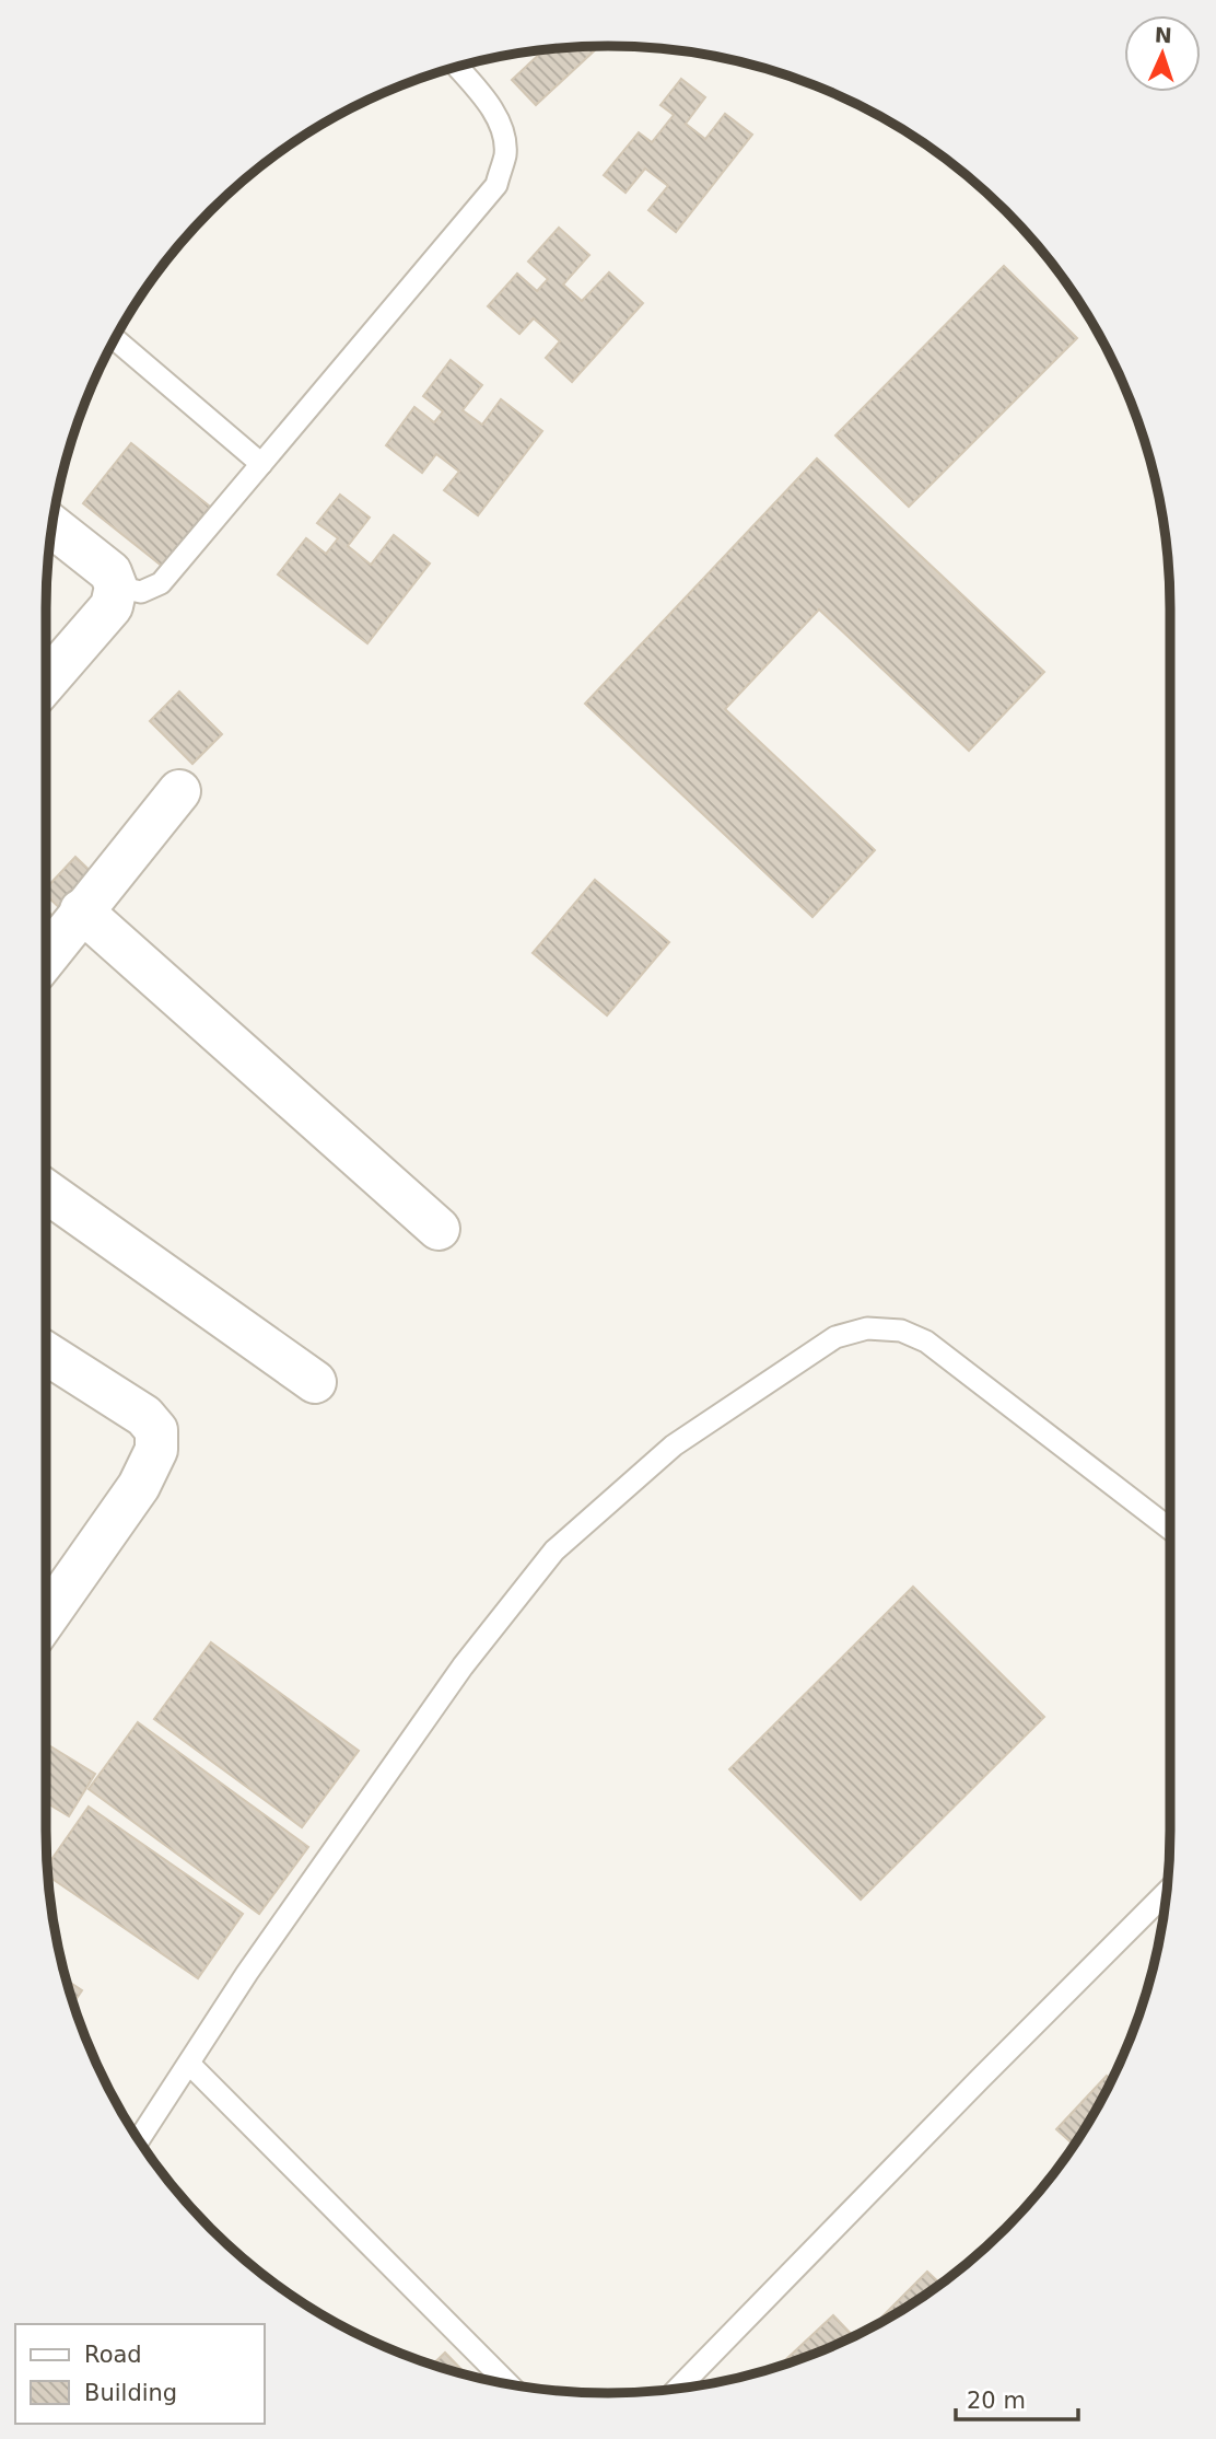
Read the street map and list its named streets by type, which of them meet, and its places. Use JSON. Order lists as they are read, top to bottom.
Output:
{
  "legend": ["Road", "Building"],
  "scale_bar": "20 m",
  "north": "top"
}
